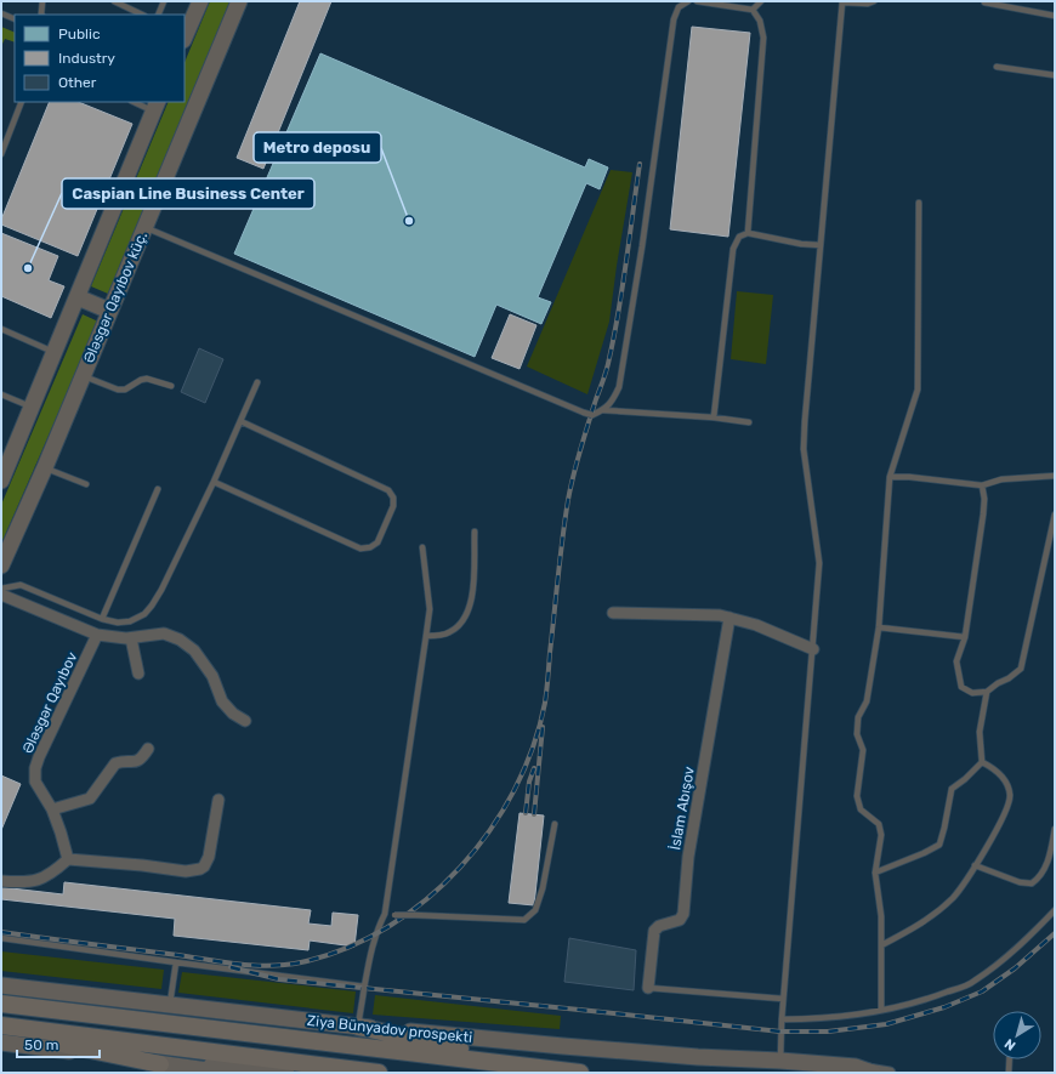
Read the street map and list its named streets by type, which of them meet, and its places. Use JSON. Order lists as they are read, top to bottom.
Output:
{
  "streets": {
    "main road": ["Ələsgər Qayıbov küç.", "Ziya Bünyadov prospekti"],
    "street": ["Ələsgər Qayıbov", "İslam Abışov"]
  },
  "places": ["Metro deposu", "Caspian Line Business Center"],
  "legend": ["Public", "Industry", "Other"],
  "scale_bar": "50 m",
  "north": "bottom left"
}
